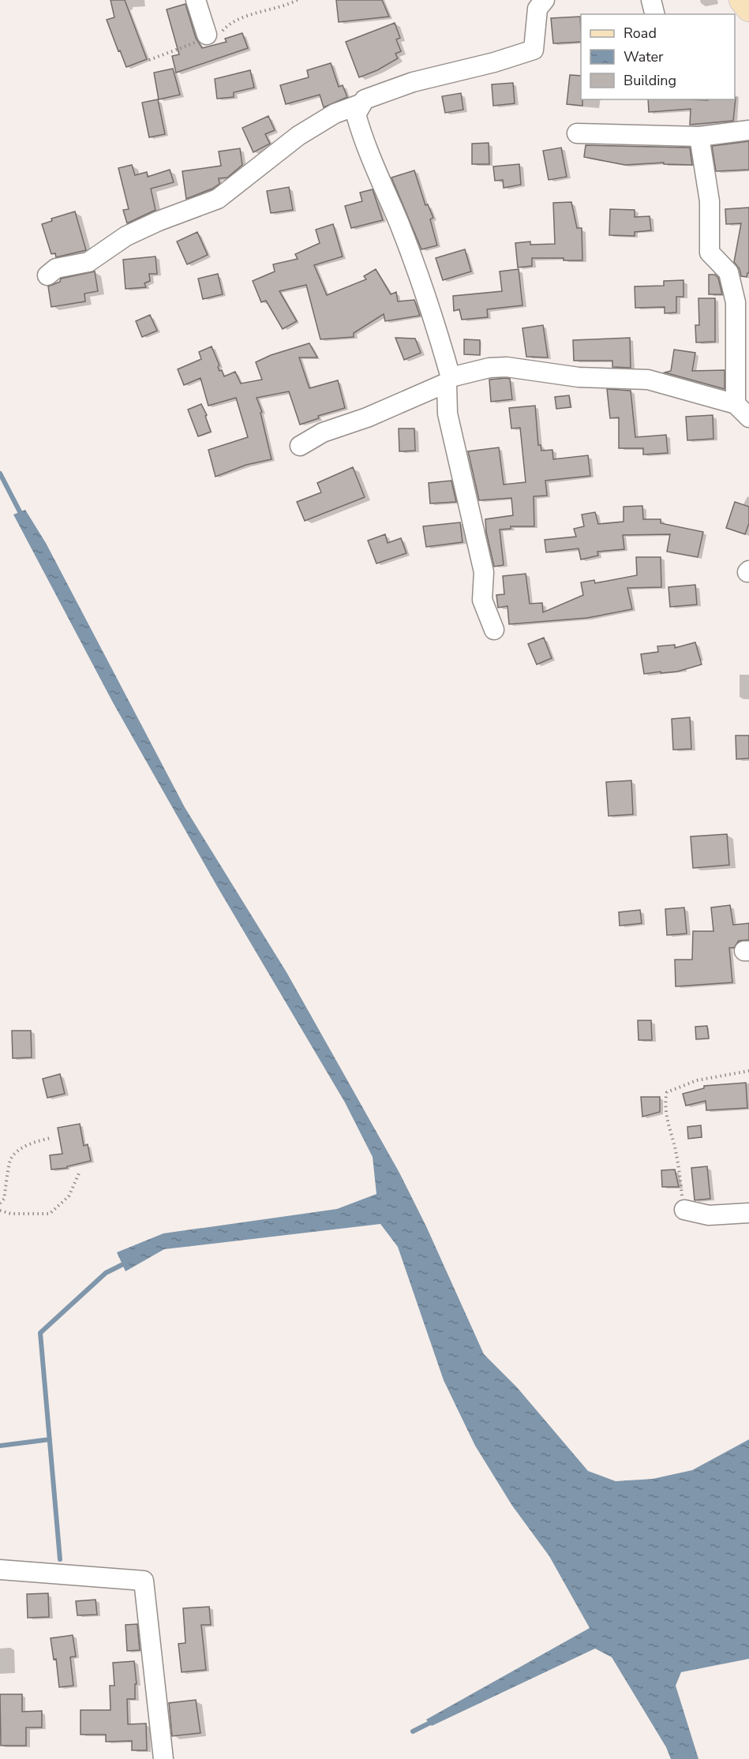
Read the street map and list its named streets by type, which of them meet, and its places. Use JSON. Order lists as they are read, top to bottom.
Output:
{
  "legend": ["Road", "Water", "Building"]
}
